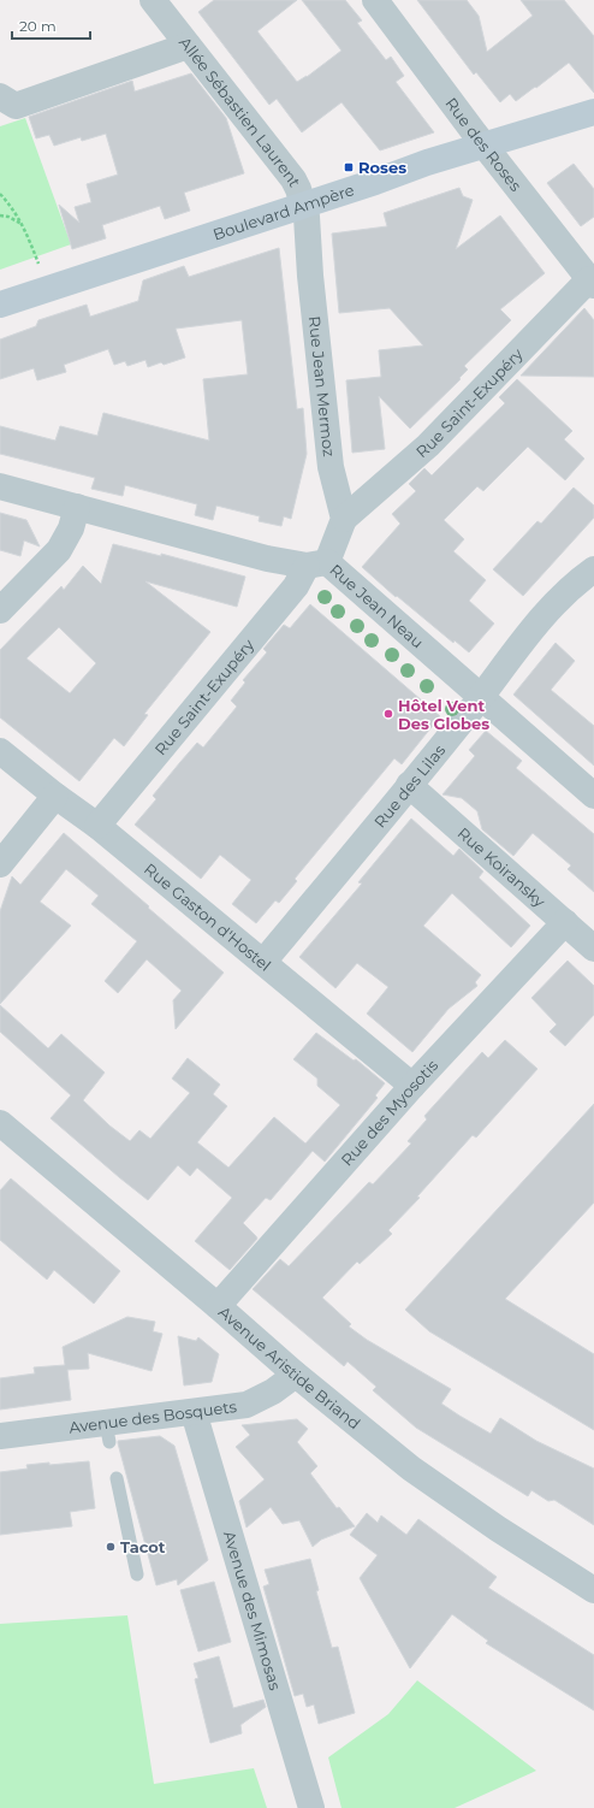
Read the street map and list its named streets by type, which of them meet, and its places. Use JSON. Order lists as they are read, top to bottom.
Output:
{
  "streets": {
    "street": [
      "Allée Sébastien Laurent",
      "Rue des Roses",
      "Boulevard Ampère",
      "Rue Jean Mermoz",
      "Rue Saint-Exupéry",
      "Rue Jean Neau",
      "Rue des Lilas",
      "Rue Koiransky",
      "Rue Gaston d'Hostel",
      "Rue des Myosotis",
      "Avenue Aristide Briand",
      "Avenue des Bosquets",
      "Avenue des Mimosas"
    ]
  },
  "crossings": [
    ["Allée Sébastien Laurent", "Boulevard Ampère"],
    ["Allée Sébastien Laurent", "Rue Jean Mermoz"],
    ["Rue des Roses", "Boulevard Ampère"],
    ["Rue des Roses", "Rue Saint-Exupéry"],
    ["Boulevard Ampère", "Rue Jean Mermoz"],
    ["Rue Jean Mermoz", "Rue Saint-Exupéry"],
    ["Rue Saint-Exupéry", "Rue Jean Neau"],
    ["Rue Saint-Exupéry", "Rue Gaston d'Hostel"],
    ["Rue Jean Neau", "Rue des Lilas"],
    ["Rue des Lilas", "Rue Koiransky"],
    ["Rue des Lilas", "Rue Gaston d'Hostel"],
    ["Rue Koiransky", "Rue des Myosotis"],
    ["Rue Gaston d'Hostel", "Rue des Myosotis"],
    ["Rue des Myosotis", "Avenue Aristide Briand"],
    ["Avenue Aristide Briand", "Avenue des Bosquets"],
    ["Avenue des Bosquets", "Avenue des Mimosas"]
  ],
  "places": {
    "transit": ["Roses"],
    "other": ["Hôtel Vent Des Globes", "Tacot"]
  },
  "scale_bar": "20 m"
}
